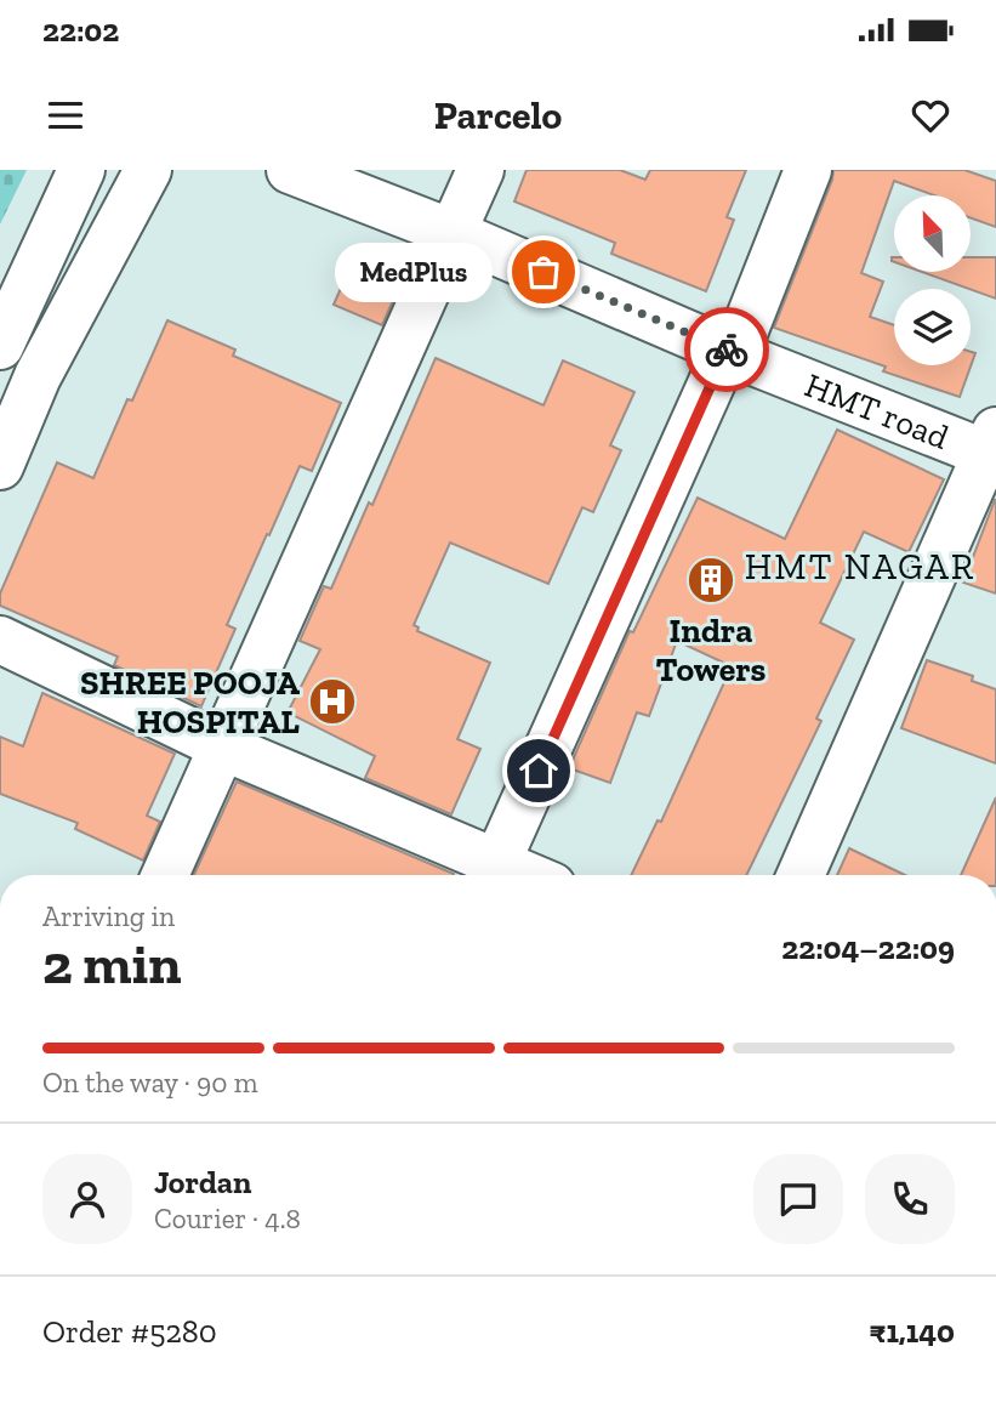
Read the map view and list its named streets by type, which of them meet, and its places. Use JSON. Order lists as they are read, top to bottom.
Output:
{
  "streets": {
    "street": ["HMT road"]
  },
  "districts": ["HMT NAGAR"],
  "places": {
    "other": ["MedPlus"],
    "building": ["Indra Towers"],
    "hospital": ["SHREE POOJA HOSPITAL"]
  },
  "north": "top left",
  "page": {
    "status": "22:02",
    "header": "Parcelo",
    "bubble": "MedPlus",
    "heading": ["2 min", "Arriving in", "22:04–22:09"],
    "panel": [
      "Jordan",
      "Courier · 4.8",
      "Order #5280",
      "₹1,140"
    ],
    "bar": "On the way · 90 m"
  }
}
